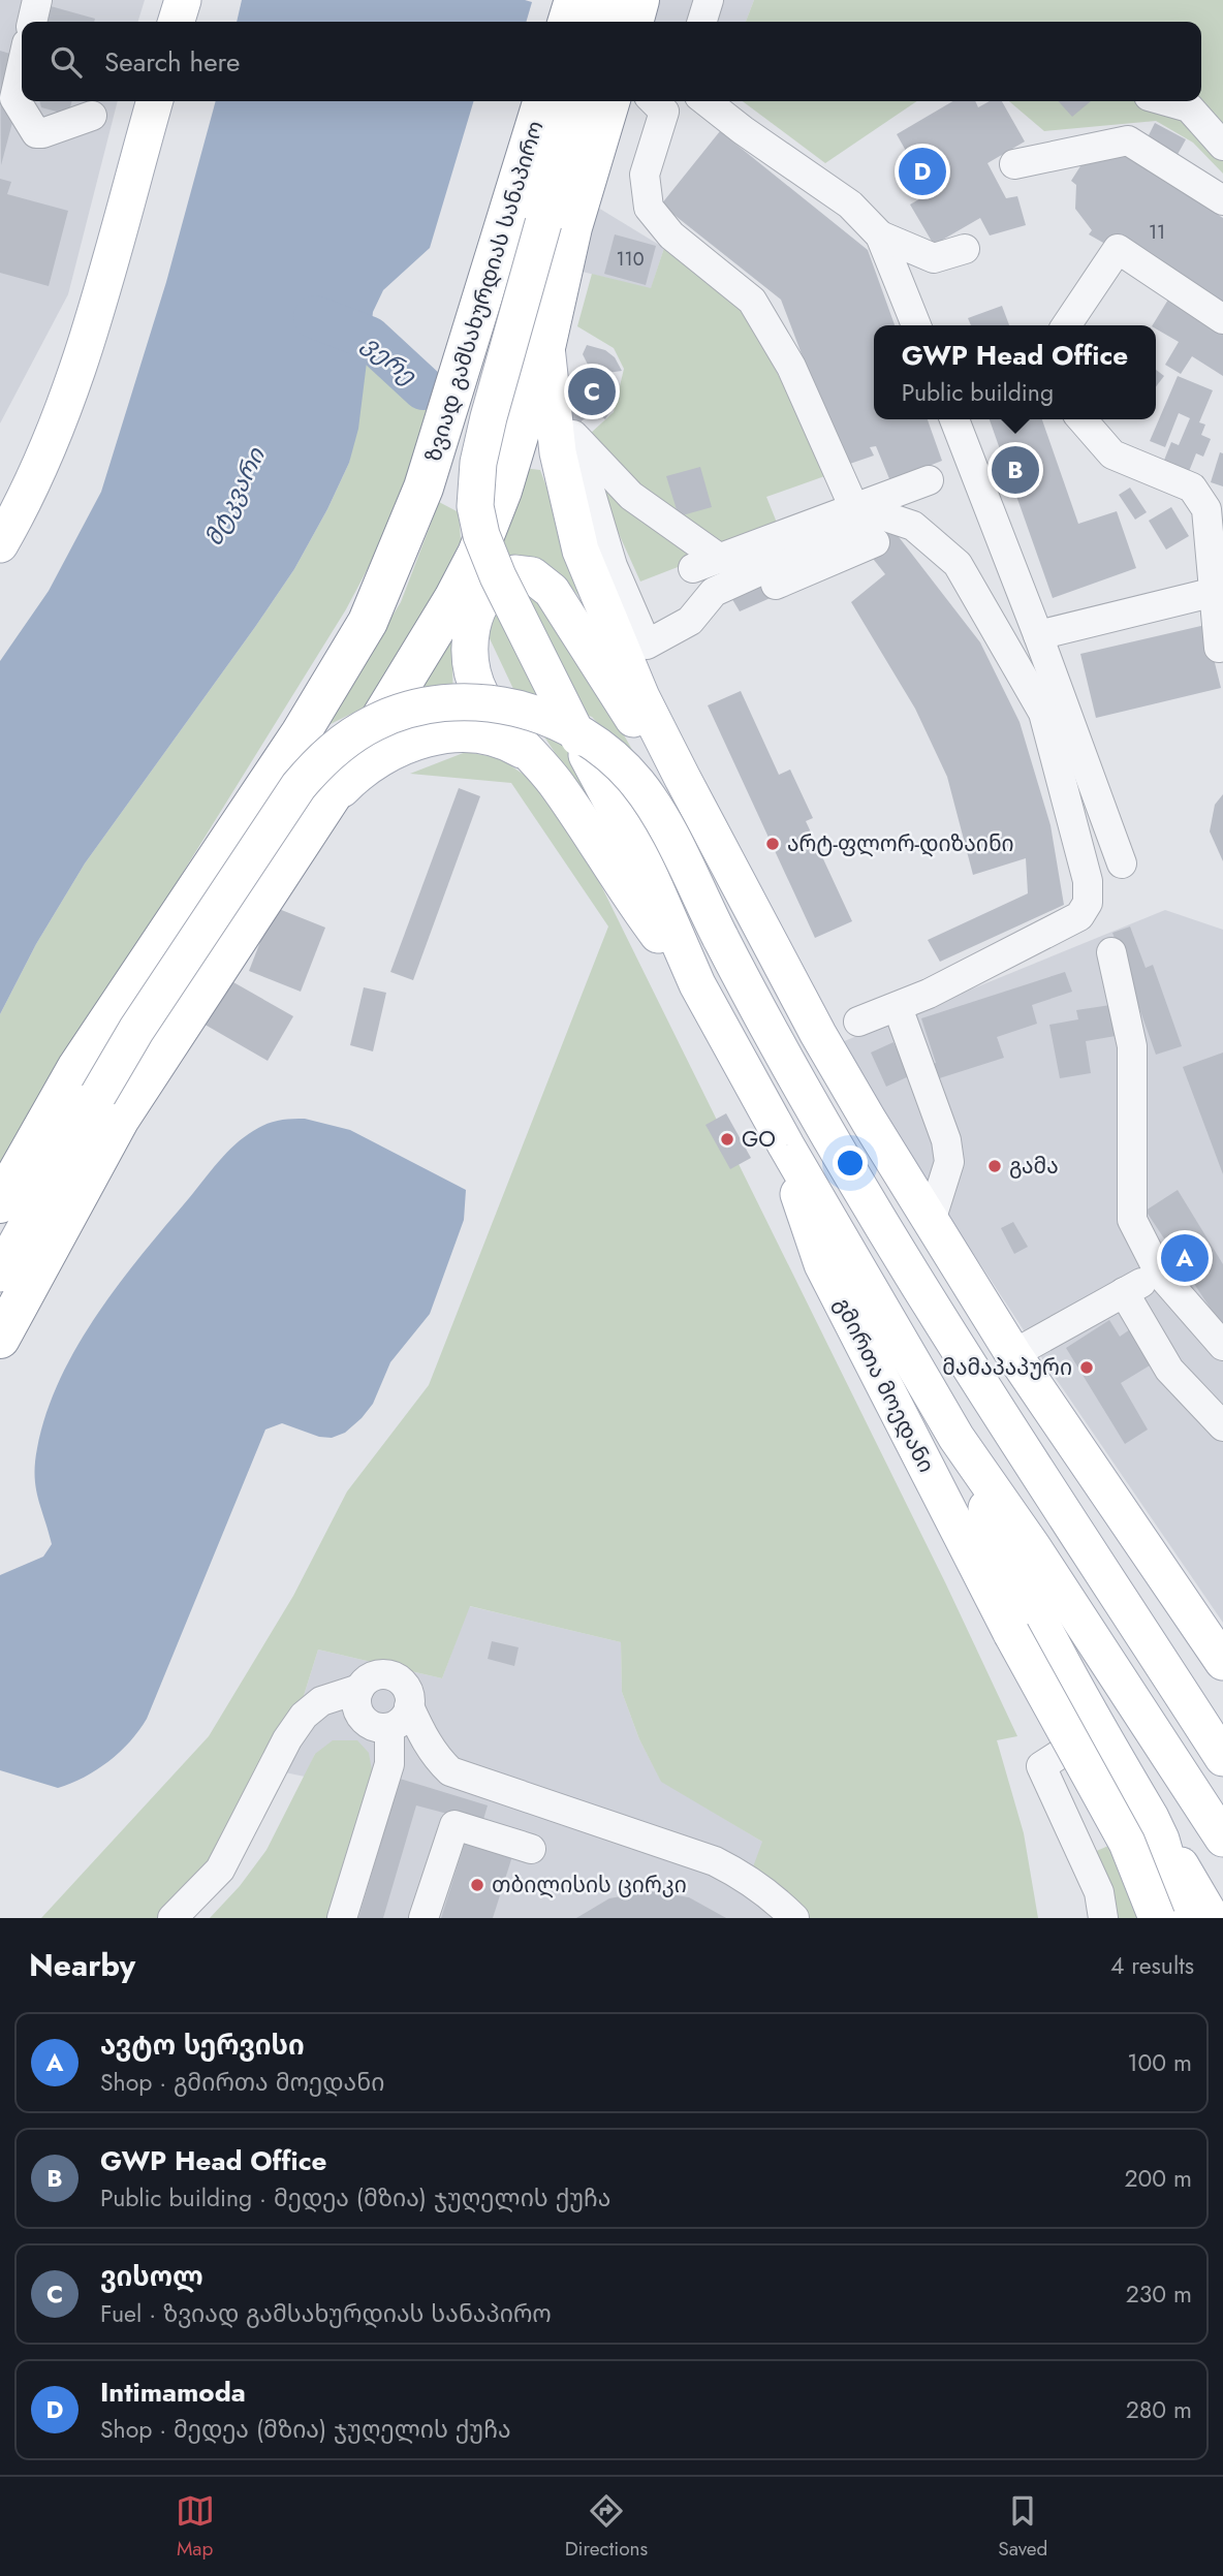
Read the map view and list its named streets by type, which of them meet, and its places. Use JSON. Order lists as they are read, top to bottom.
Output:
{
  "streets": {
    "highway": ["ზვიად გამსახურდიას სანაპირო"],
    "main road": ["გმირთა მოედანი"]
  },
  "water": ["ვერე", "მტკვარი"],
  "places": [
    "არტ-ფლორ-დიზაინი",
    "GO",
    "გამა",
    "მამაპაპური",
    "თბილისის ცირკი"
  ],
  "house_numbers": ["11", "110"],
  "page": {
    "search": "Search here",
    "pins": [
      "D",
      "C",
      "B",
      "A"
    ],
    "popup": ["GWP Head Office", "Public building"],
    "heading": ["Nearby", "4 results"],
    "list": [
      {
        "mark": "A",
        "name": "ავტო სერვისი",
        "note": "Shop · გმირთა მოედანი",
        "value": "100 m"
      },
      {
        "mark": "B",
        "name": "GWP Head Office",
        "note": "Public building · მედეა (მზია) ჯუღელის ქუჩა",
        "value": "200 m"
      },
      {
        "mark": "C",
        "name": "ვისოლ",
        "note": "Fuel · ზვიად გამსახურდიას სანაპირო",
        "value": "230 m"
      },
      {
        "mark": "D",
        "name": "Intimamoda",
        "note": "Shop · მედეა (მზია) ჯუღელის ქუჩა",
        "value": "280 m"
      }
    ],
    "nav": ["Map", "Directions", "Saved"]
  }
}
